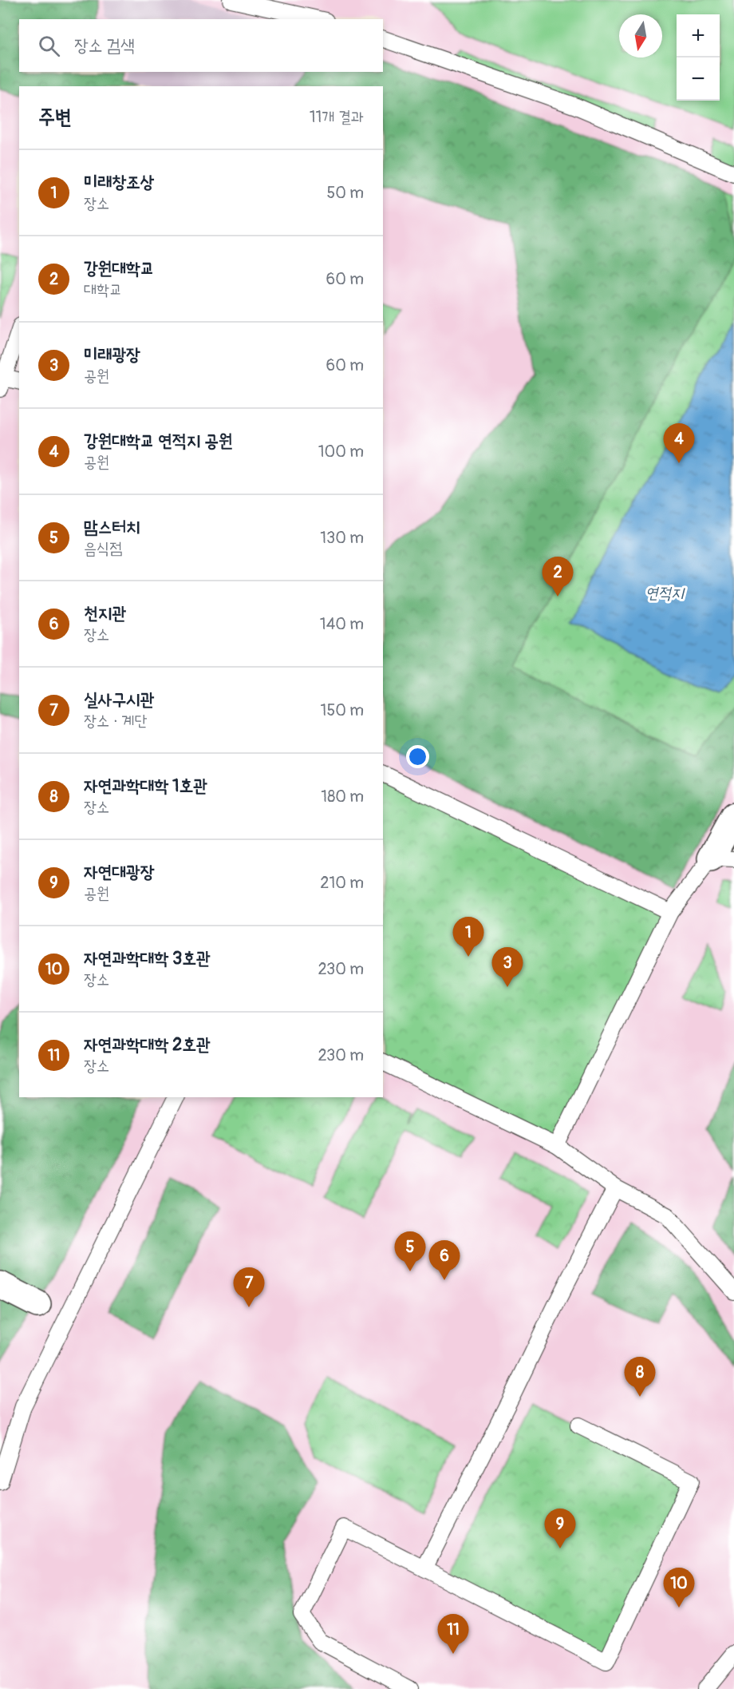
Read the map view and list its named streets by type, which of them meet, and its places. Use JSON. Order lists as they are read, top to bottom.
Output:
{
  "water": ["연적지"],
  "north": "bottom",
  "page": {
    "map_buttons": ["+", "−"],
    "search": "장소 검색",
    "heading": ["주변", "11개 결과"],
    "list": [
      {
        "mark": "1",
        "name": "미래창조상",
        "note": "장소",
        "value": "50 m"
      },
      {
        "mark": "2",
        "name": "강원대학교",
        "note": "대학교",
        "value": "60 m"
      },
      {
        "mark": "3",
        "name": "미래광장",
        "note": "공원",
        "value": "60 m"
      },
      {
        "mark": "4",
        "name": "강원대학교 연적지 공원",
        "note": "공원",
        "value": "100 m"
      },
      {
        "mark": "5",
        "name": "맘스터치",
        "note": "음식점",
        "value": "130 m"
      },
      {
        "mark": "6",
        "name": "천지관",
        "note": "장소",
        "value": "140 m"
      },
      {
        "mark": "7",
        "name": "실사구시관",
        "note": "장소 · 계단",
        "value": "150 m"
      },
      {
        "mark": "8",
        "name": "자연과학대학 1호관",
        "note": "장소",
        "value": "180 m"
      },
      {
        "mark": "9",
        "name": "자연대광장",
        "note": "공원",
        "value": "210 m"
      },
      {
        "mark": "10",
        "name": "자연과학대학 3호관",
        "note": "장소",
        "value": "230 m"
      },
      {
        "mark": "11",
        "name": "자연과학대학 2호관",
        "note": "장소",
        "value": "230 m"
      }
    ],
    "pins": [
      "4",
      "2",
      "1",
      "3",
      "5",
      "6",
      "7",
      "8",
      "9",
      "10",
      "11"
    ]
  }
}
